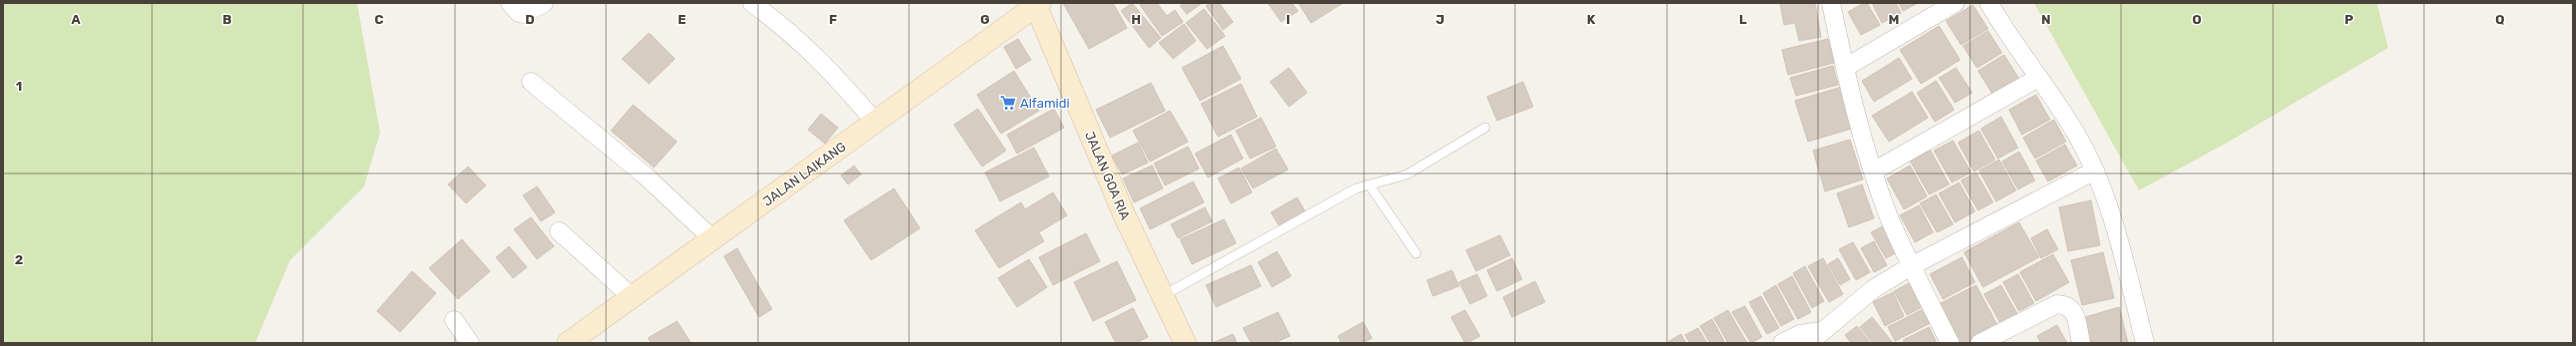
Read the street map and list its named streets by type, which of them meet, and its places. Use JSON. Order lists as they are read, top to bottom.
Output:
{
  "streets": {
    "main road": ["JALAN LAIKANG", "JALAN GOA RIA"]
  },
  "crossings": [
    ["JALAN LAIKANG", "JALAN GOA RIA"]
  ],
  "places": {
    "supermarket": ["Alfamidi"]
  },
  "grid": {
    "columns": [
      "A",
      "B",
      "C",
      "D",
      "E",
      "F",
      "G",
      "H",
      "I",
      "J",
      "K",
      "L",
      "M",
      "N",
      "O",
      "P",
      "Q"
    ],
    "rows": ["1", "2"]
  }
}
